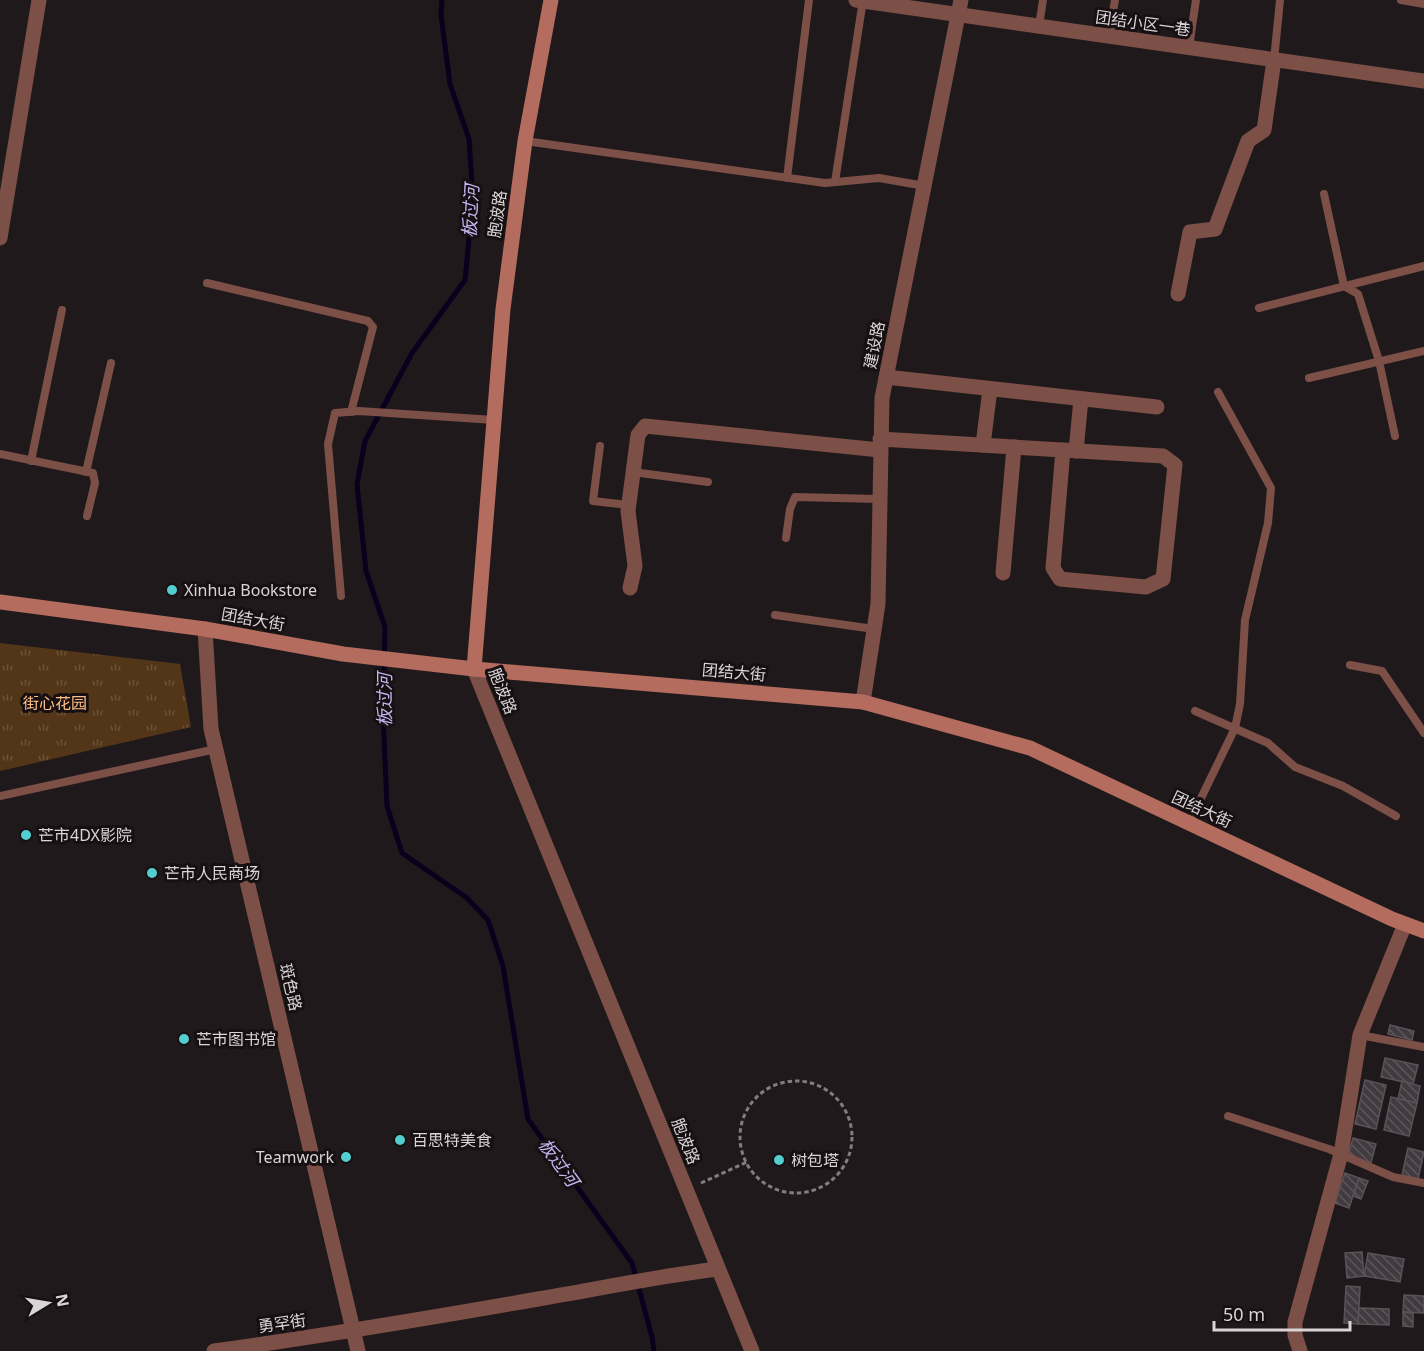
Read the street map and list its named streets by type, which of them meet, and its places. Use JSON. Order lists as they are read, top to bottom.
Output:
{
  "streets": {
    "main road": ["胞波路", "团结大街"],
    "street": [
      "团结小区一巷",
      "建设路",
      "斑色路",
      "勇罕街"
    ]
  },
  "crossings": [
    ["团结小区一巷", "建设路"],
    ["胞波路", "团结大街"],
    ["胞波路", "勇罕街"],
    ["建设路", "团结大街"],
    ["团结大街", "斑色路"],
    ["斑色路", "勇罕街"]
  ],
  "water": ["板过河"],
  "parks": ["街心花园"],
  "places": [
    "Xinhua Bookstore",
    "芒市4DX影院",
    "芒市人民商场",
    "芒市图书馆",
    "百思特美食",
    "Teamwork",
    "树包塔"
  ],
  "scale_bar": "50 m",
  "north": "right"
}
